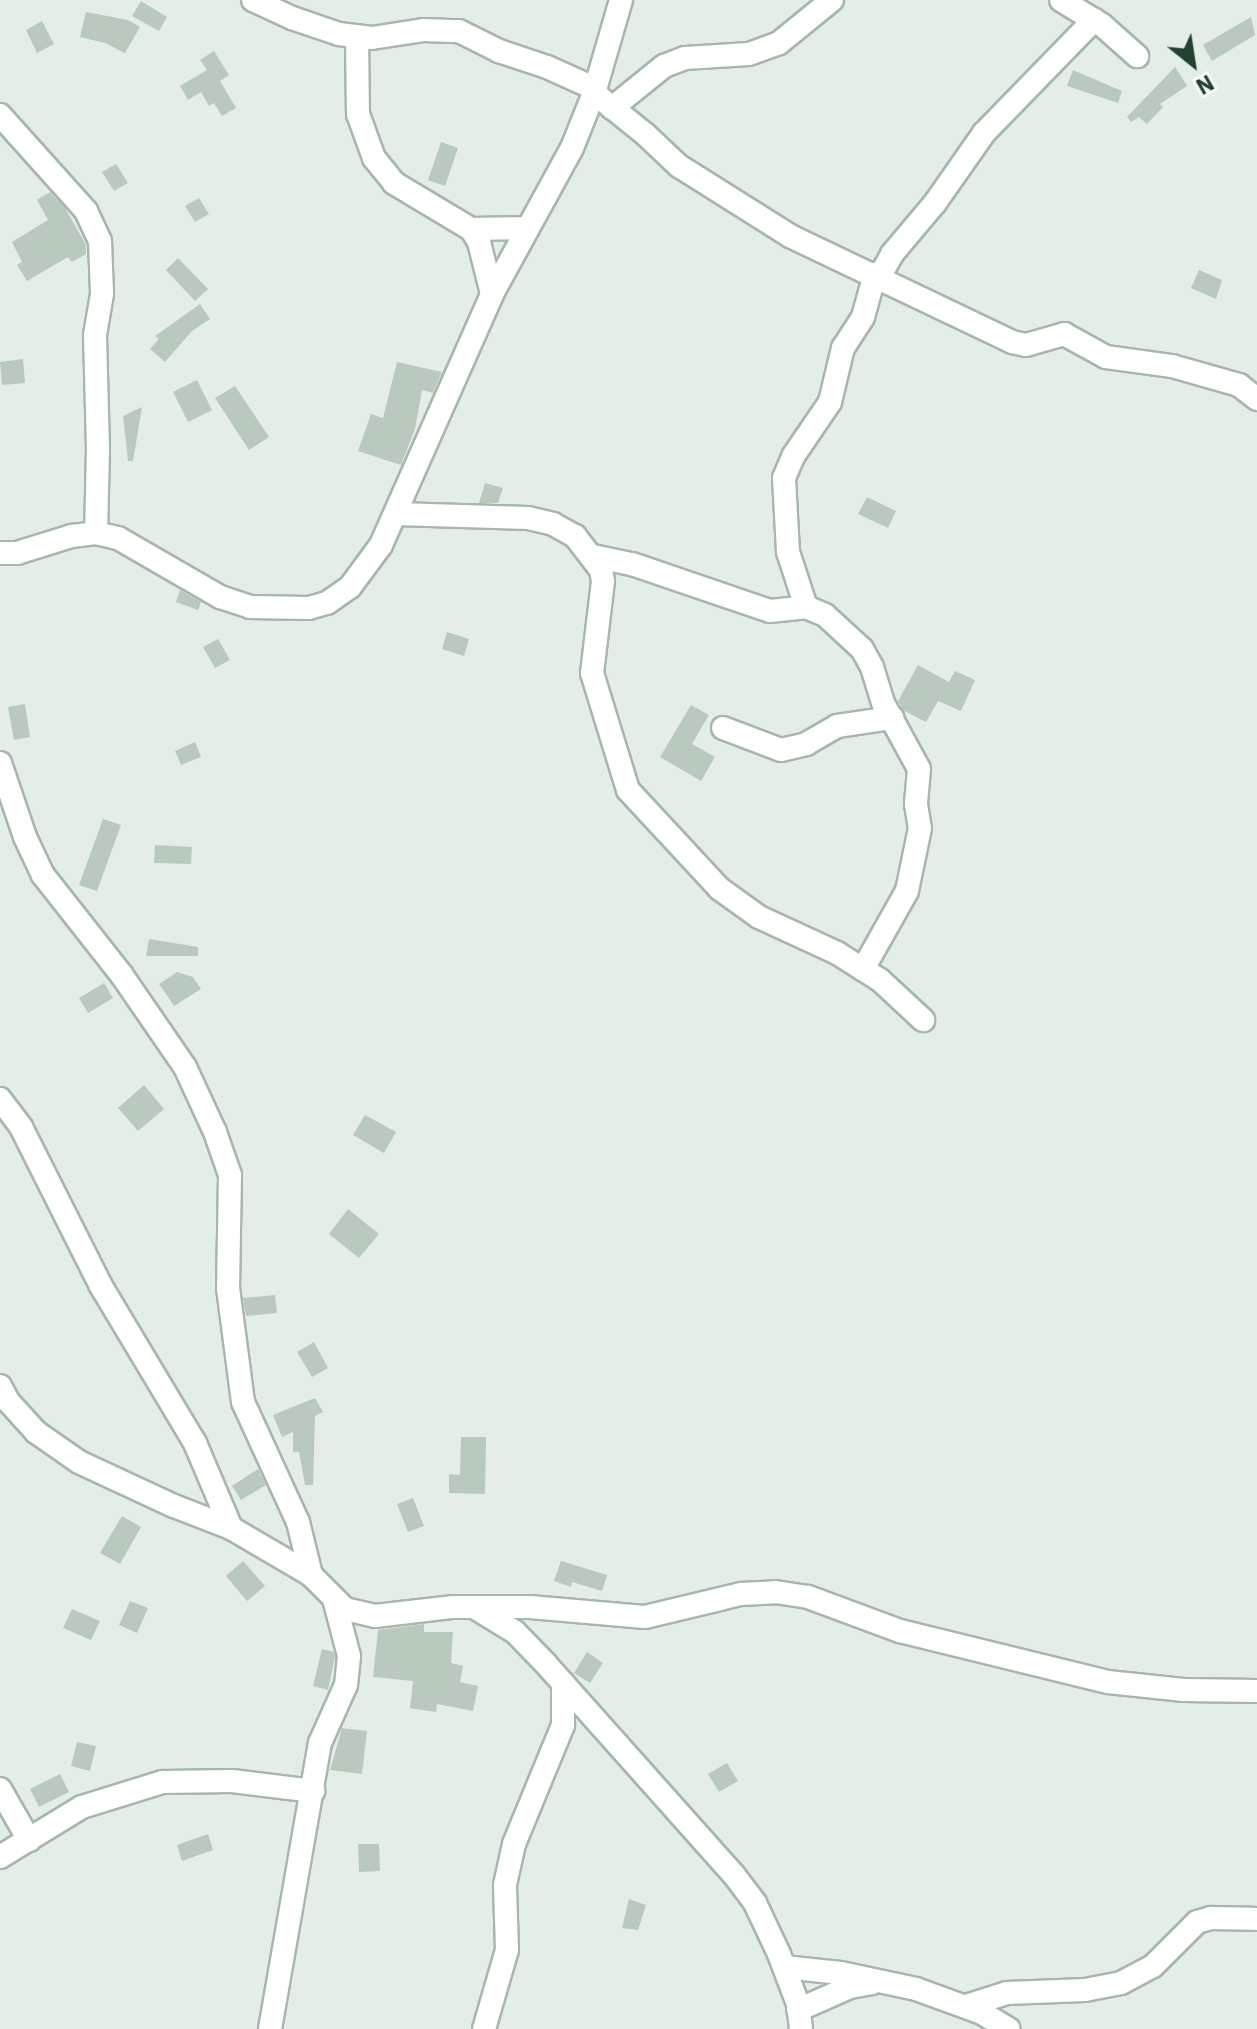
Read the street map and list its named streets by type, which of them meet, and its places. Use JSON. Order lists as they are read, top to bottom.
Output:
{
  "north": "bottom right"
}
